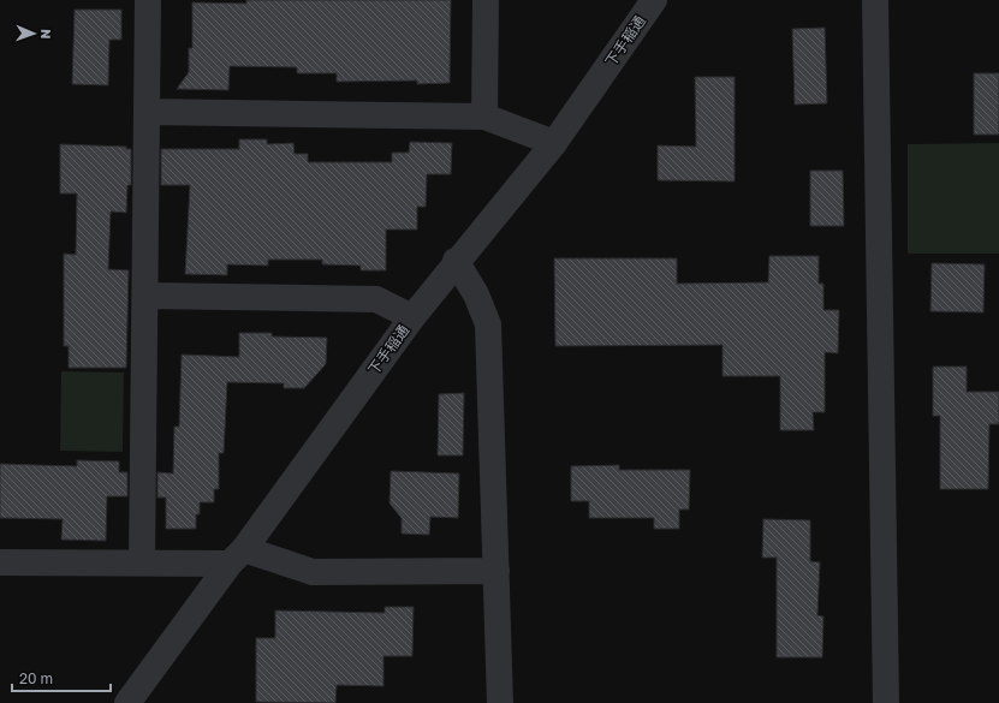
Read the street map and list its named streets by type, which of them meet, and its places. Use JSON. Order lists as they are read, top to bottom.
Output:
{
  "streets": {
    "street": ["下手稲通"]
  },
  "scale_bar": "20 m",
  "north": "right"
}
